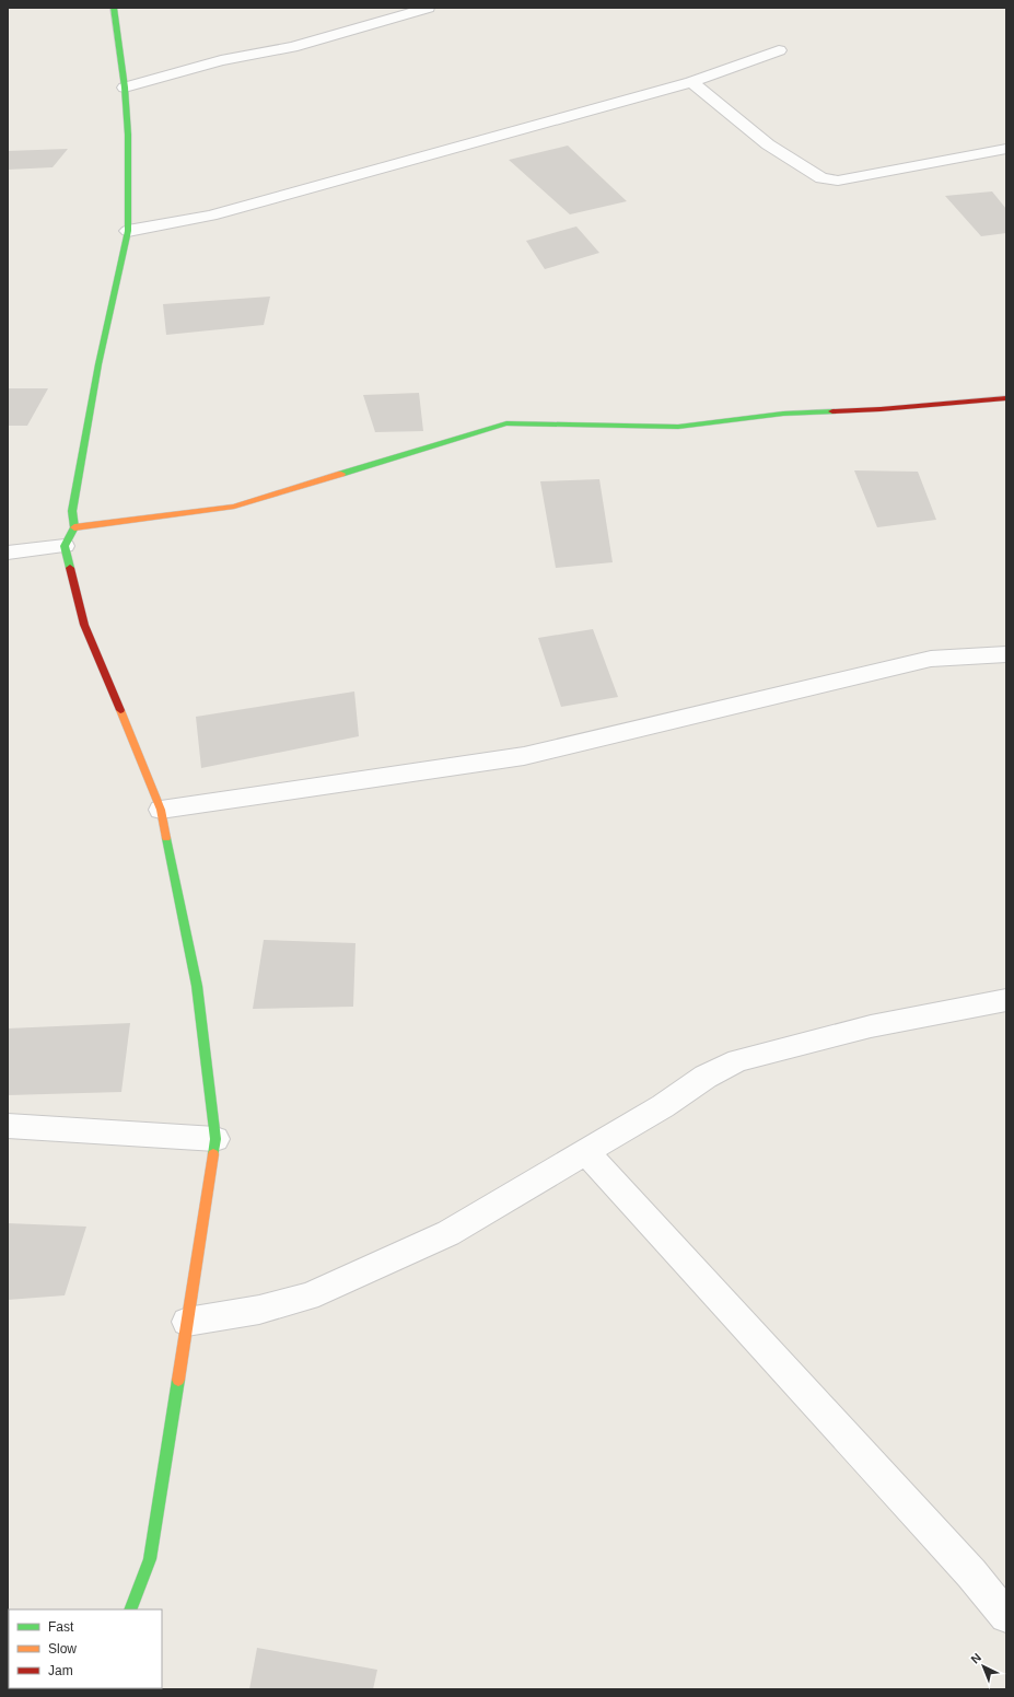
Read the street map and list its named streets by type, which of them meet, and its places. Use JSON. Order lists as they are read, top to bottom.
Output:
{
  "legend": ["Fast", "Slow", "Jam"],
  "north": "top left"
}
